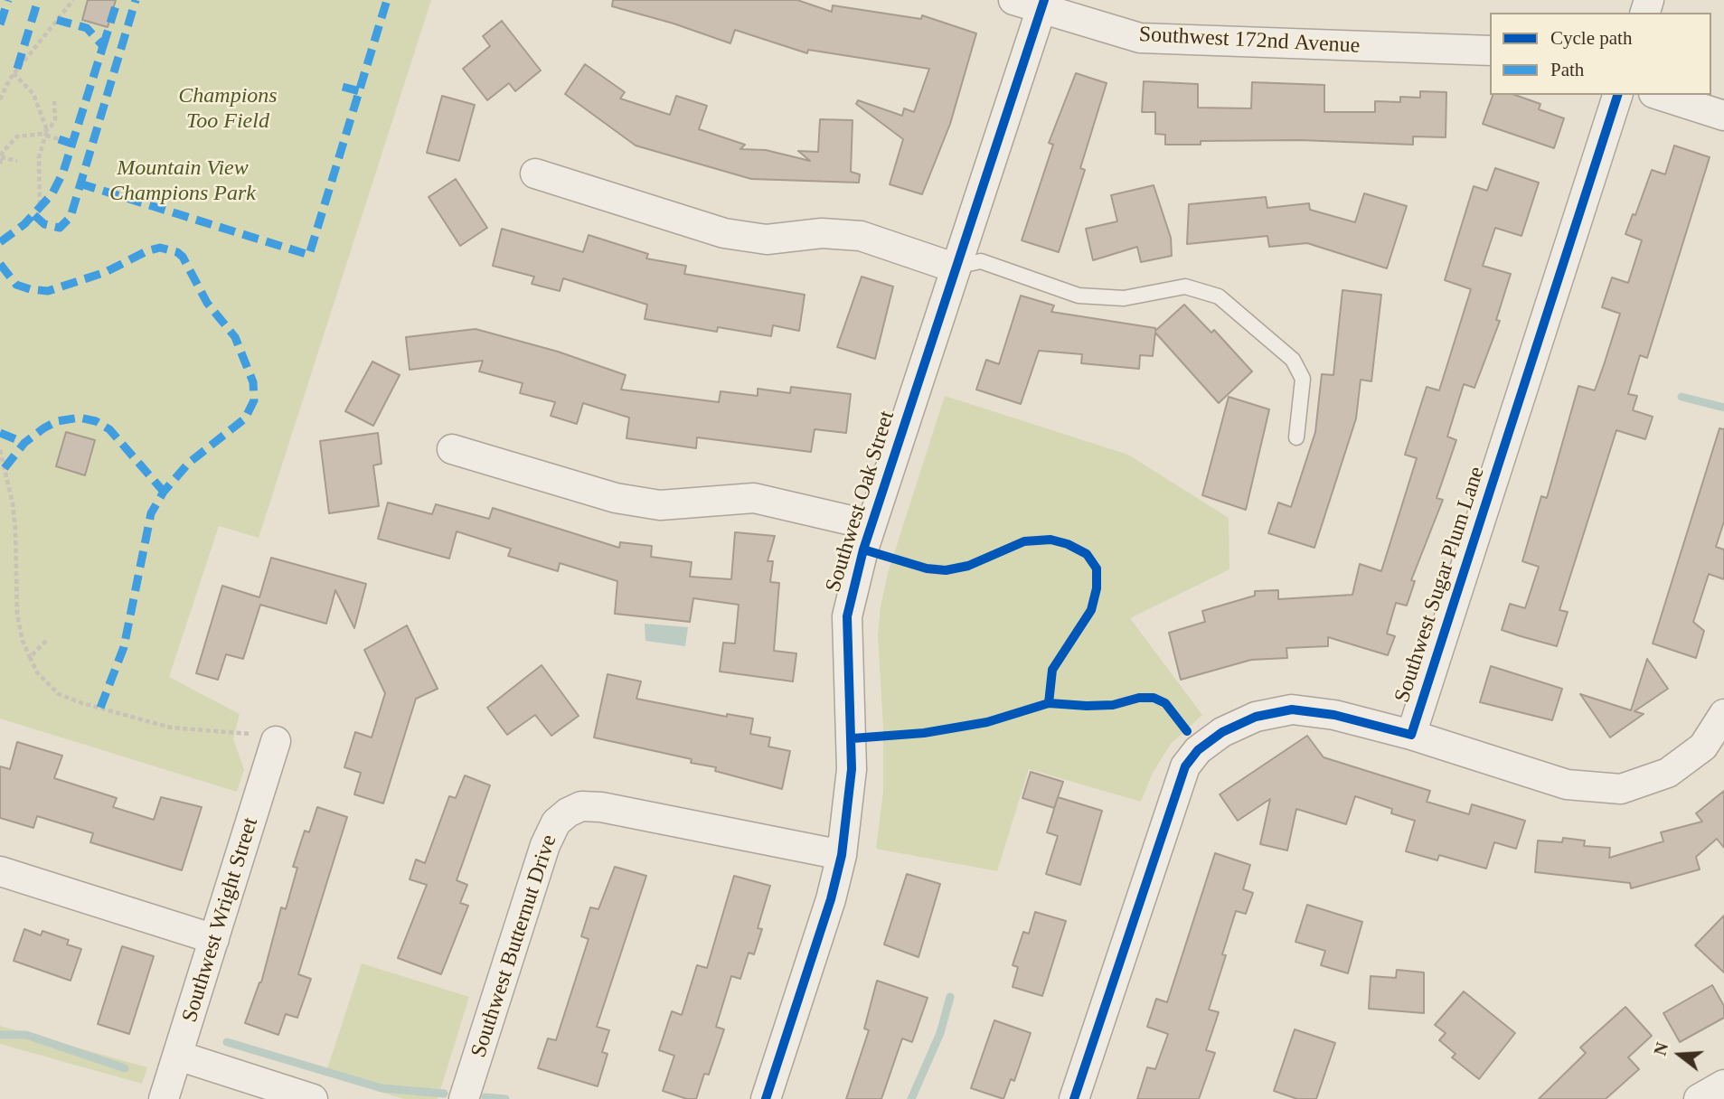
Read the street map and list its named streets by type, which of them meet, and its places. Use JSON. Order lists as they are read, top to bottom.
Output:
{
  "streets": {
    "street": [
      "Southwest 172nd Avenue",
      "Southwest Oak Street",
      "Southwest Sugar Plum Lane",
      "Southwest Wright Street",
      "Southwest Butternut Drive"
    ]
  },
  "crossings": [
    ["Southwest 172nd Avenue", "Southwest Oak Street"],
    ["Southwest Oak Street", "Southwest Butternut Drive"]
  ],
  "parks": ["Champions Too Field", "Mountain View Champions Park"],
  "legend": ["Cycle path", "Path"],
  "north": "left"
}
